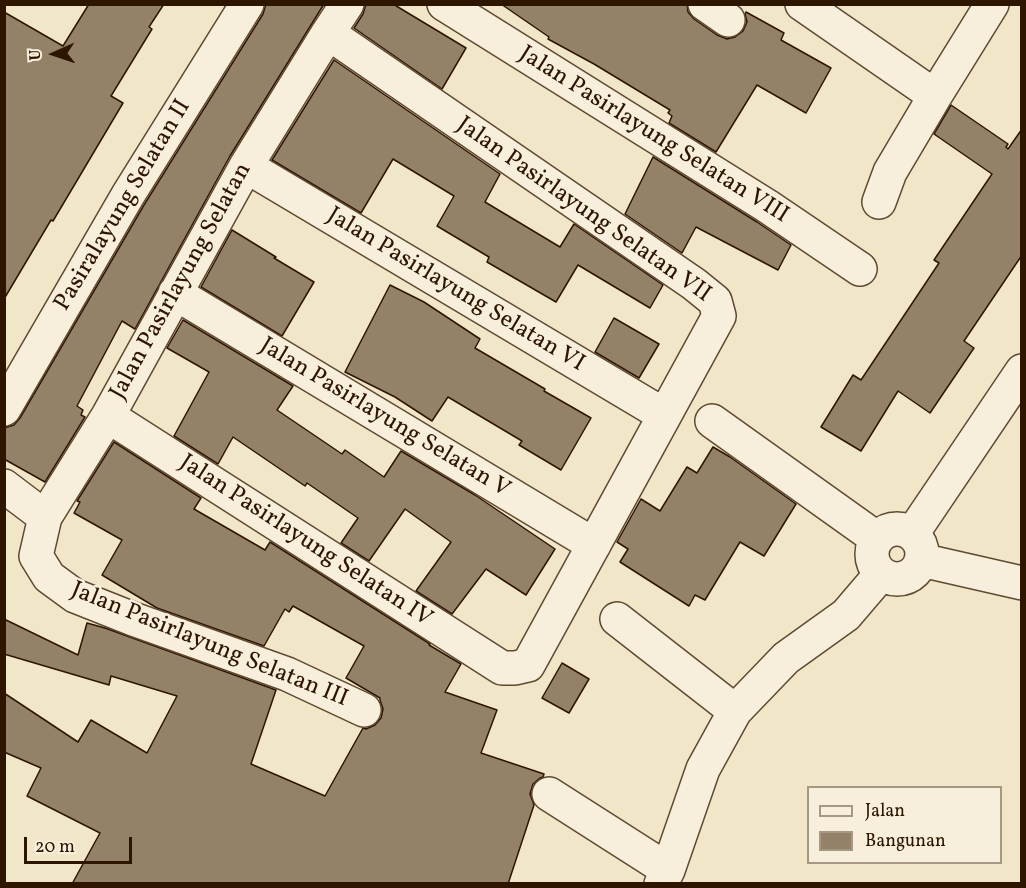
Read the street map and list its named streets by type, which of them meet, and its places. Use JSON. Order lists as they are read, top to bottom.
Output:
{
  "streets": {
    "street": [
      "Jalan Pasirlayung Selatan VIII",
      "Pasiralayung Selatan II",
      "Jalan Pasirlayung Selatan VII",
      "Jalan Pasirlayung Selatan",
      "Jalan Pasirlayung Selatan VI",
      "Jalan Pasirlayung Selatan V",
      "Jalan Pasirlayung Selatan IV",
      "Jalan Pasirlayung Selatan III"
    ]
  },
  "crossings": [
    ["Jalan Pasirlayung Selatan VII", "Jalan Pasirlayung Selatan"],
    ["Jalan Pasirlayung Selatan VII", "Jalan Pasirlayung Selatan VI"],
    ["Jalan Pasirlayung Selatan VII", "Jalan Pasirlayung Selatan V"],
    ["Jalan Pasirlayung Selatan VII", "Jalan Pasirlayung Selatan IV"],
    ["Jalan Pasirlayung Selatan", "Jalan Pasirlayung Selatan VI"],
    ["Jalan Pasirlayung Selatan", "Jalan Pasirlayung Selatan V"],
    ["Jalan Pasirlayung Selatan", "Jalan Pasirlayung Selatan IV"],
    ["Jalan Pasirlayung Selatan", "Jalan Pasirlayung Selatan III"]
  ],
  "legend": ["Jalan", "Bangunan"],
  "scale_bar": "20 m",
  "north": "left"
}
